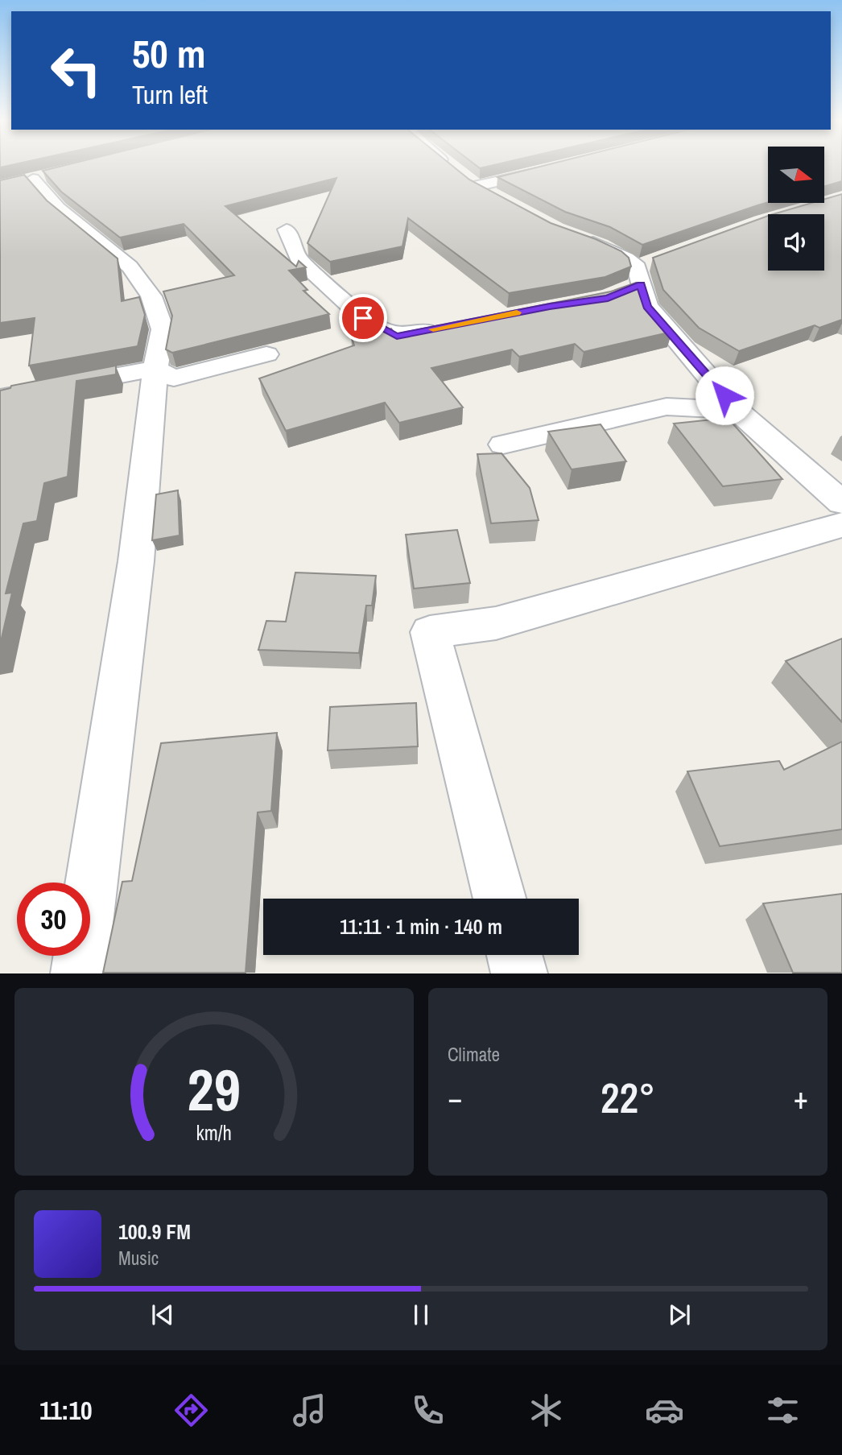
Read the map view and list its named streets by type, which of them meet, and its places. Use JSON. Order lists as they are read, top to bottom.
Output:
{
  "north": "right",
  "page": {
    "turn": ["50 m", "Turn left"],
    "limit": "30",
    "trip": "11:11 · 1 min · 140 m",
    "tile": "Climate",
    "heat": ["−", "22°", "+"],
    "song": ["100.9 FM", "Music"],
    "tabs": "11:10",
    "gauge": ["29", "km/h"]
  }
}
